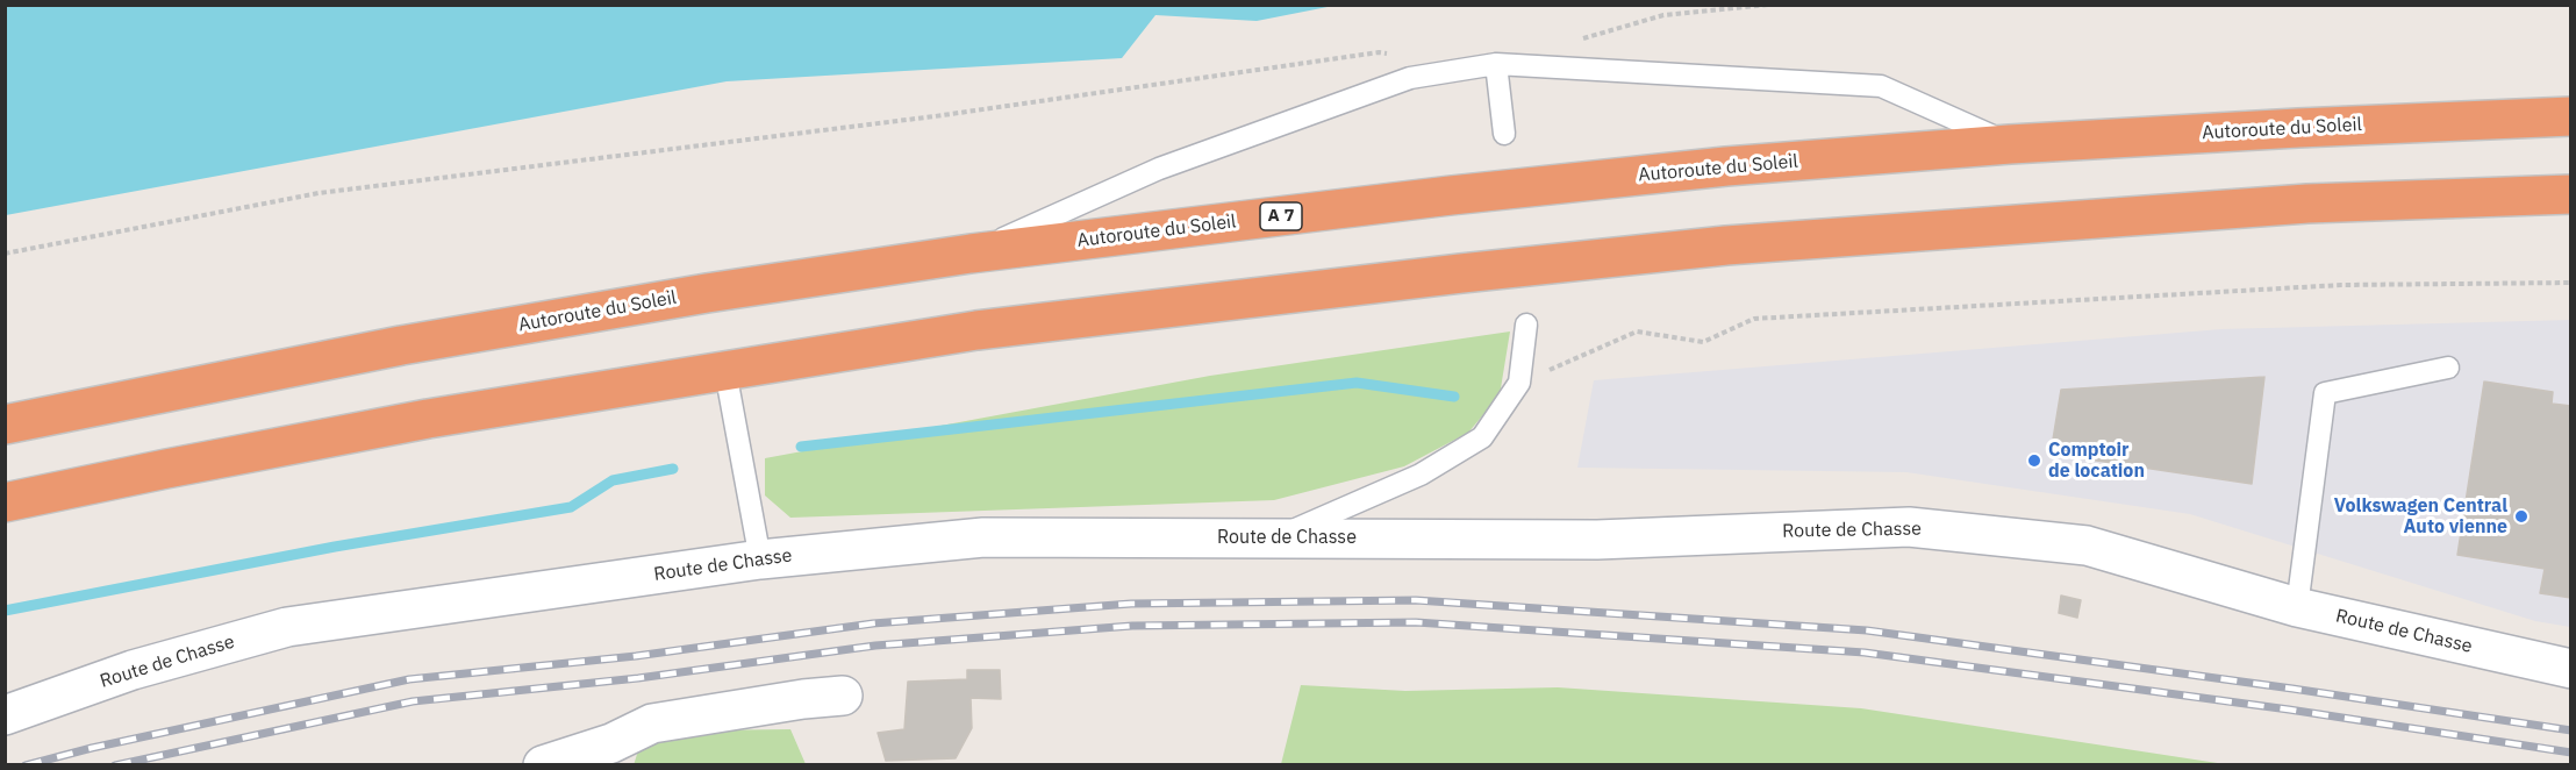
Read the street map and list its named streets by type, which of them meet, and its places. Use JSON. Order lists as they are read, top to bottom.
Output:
{
  "streets": {
    "highway": ["Autoroute du Soleil", "A 7"],
    "main road": ["Route de Chasse"]
  },
  "places": ["Comptoir de location", "Volkswagen Central Auto vienne"]
}
